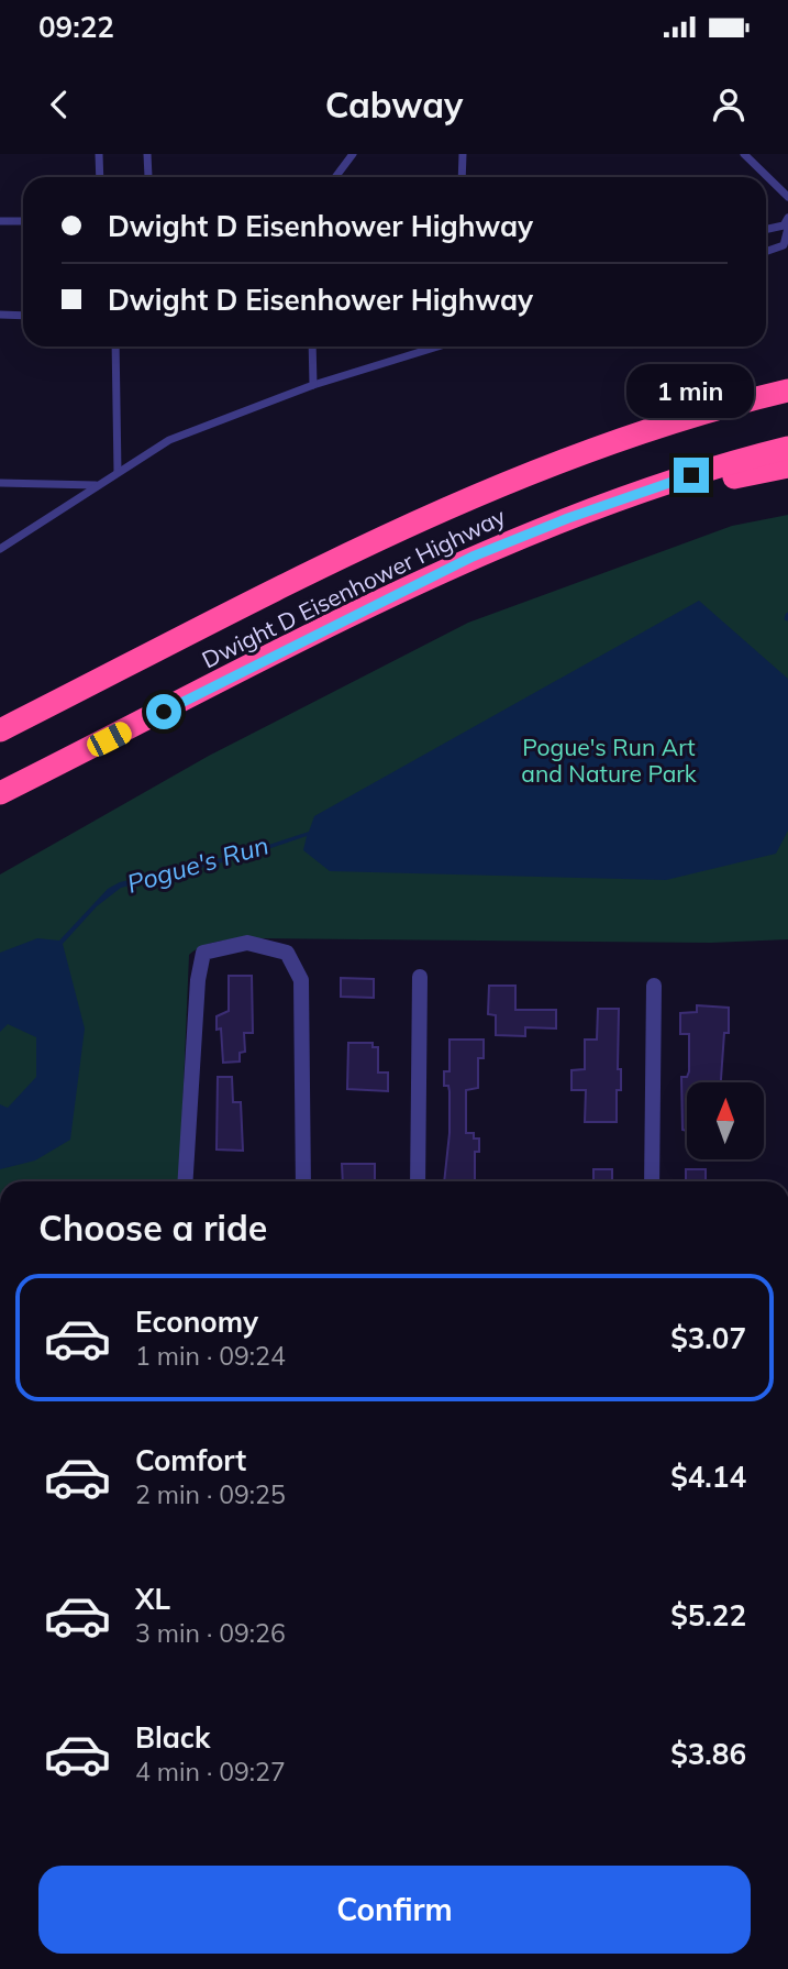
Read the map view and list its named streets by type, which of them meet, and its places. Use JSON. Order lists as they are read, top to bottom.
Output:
{
  "streets": {
    "highway": ["Dwight D Eisenhower Highway"]
  },
  "water": ["Pogue's Run"],
  "parks": ["Pogue's Run Art and Nature Park"],
  "north": "top",
  "page": {
    "status": "09:22",
    "header": "Cabway",
    "banner": ["Dwight D Eisenhower Highway", "Dwight D Eisenhower Highway"],
    "bubble": "1 min",
    "heading": "Choose a ride",
    "list": [
      {
        "name": "Economy",
        "note": "1 min · 09:24",
        "value": "$3.07"
      },
      {
        "name": "Comfort",
        "note": "2 min · 09:25",
        "value": "$4.14"
      },
      {
        "name": "XL",
        "note": "3 min · 09:26",
        "value": "$5.22"
      },
      {
        "name": "Black",
        "note": "4 min · 09:27",
        "value": "$3.86"
      }
    ],
    "buttons": "Confirm"
  }
}
